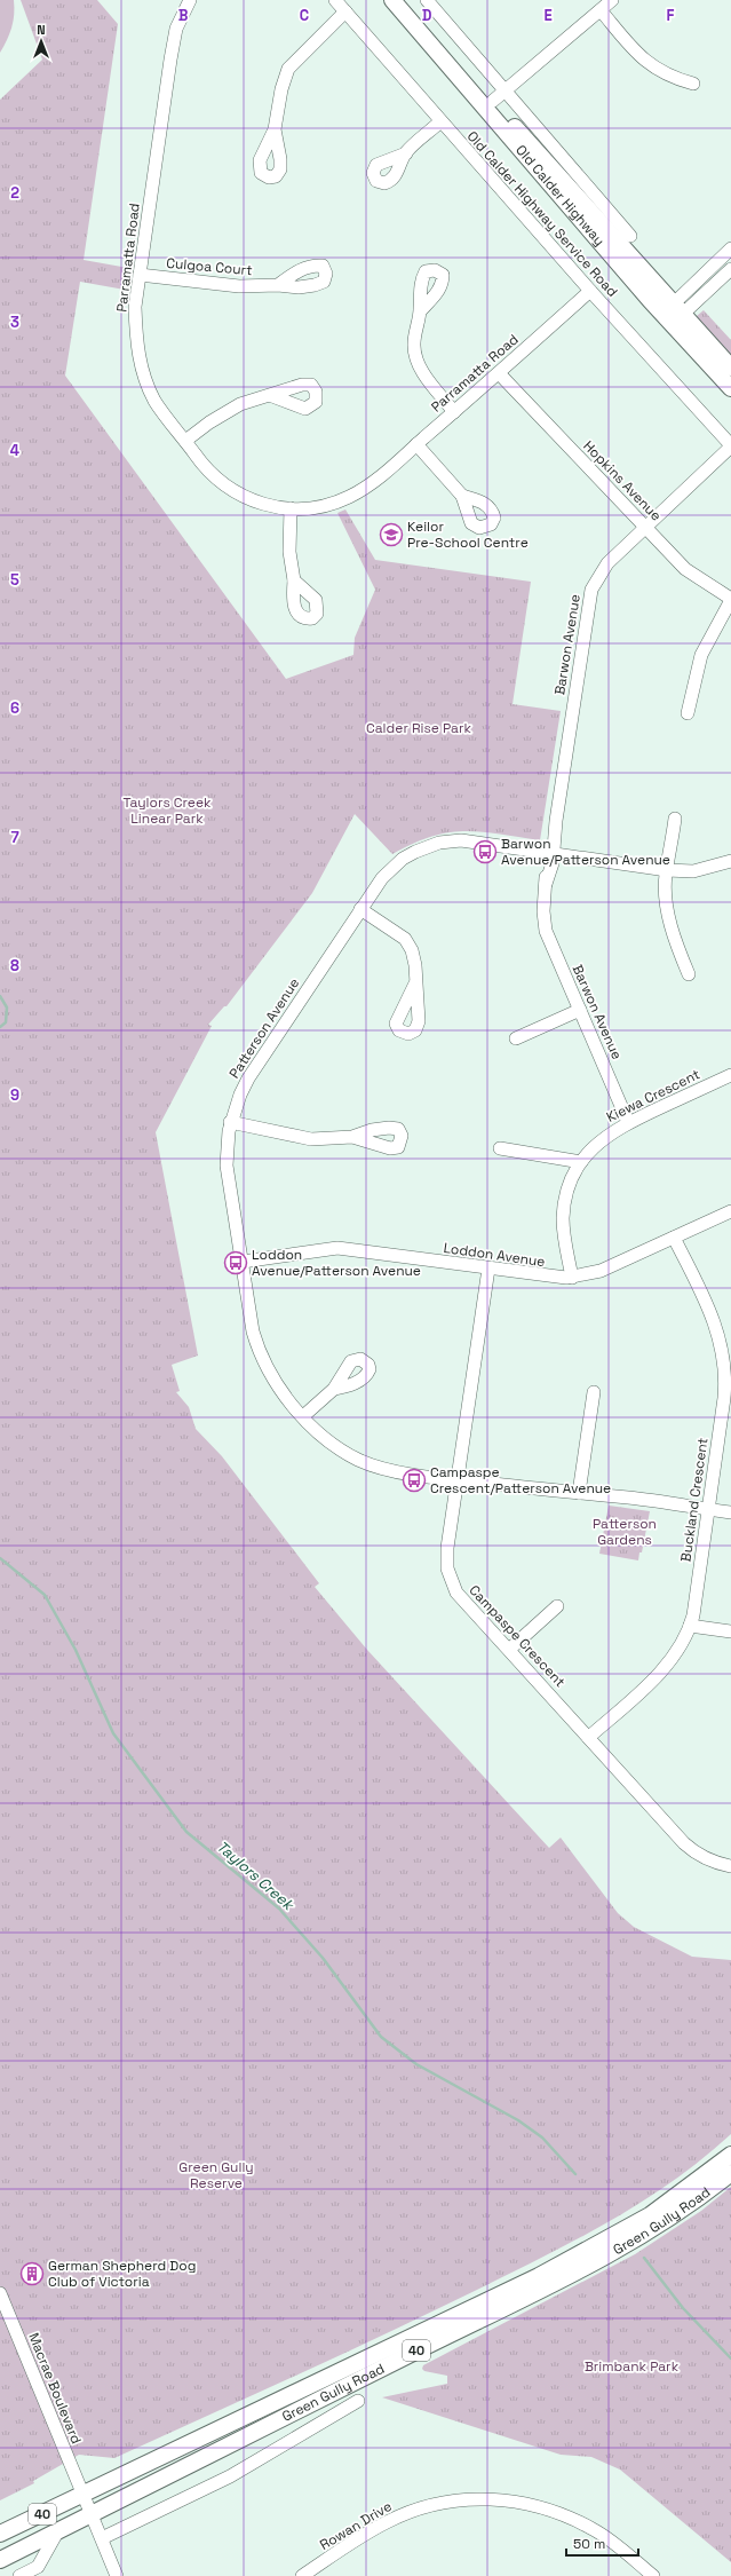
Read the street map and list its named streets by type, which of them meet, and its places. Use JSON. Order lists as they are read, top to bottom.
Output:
{
  "streets": {
    "main road": ["Old Calder Highway", "Green Gully Road", "40"],
    "street": [
      "Old Calder Highway Service Road",
      "Parramatta Road",
      "Culgoa Court",
      "Hopkins Avenue",
      "Barwon Avenue",
      "Patterson Avenue",
      "Kiewa Crescent",
      "Loddon Avenue",
      "Buckland Crescent",
      "Campaspe Crescent",
      "Macrae Boulevard",
      "Rowan Drive"
    ]
  },
  "crossings": [
    ["Old Calder Highway Service Road", "Parramatta Road"],
    ["Old Calder Highway Service Road", "Barwon Avenue"],
    ["Parramatta Road", "Culgoa Court"],
    ["Parramatta Road", "Hopkins Avenue"],
    ["Hopkins Avenue", "Barwon Avenue"],
    ["Barwon Avenue", "Patterson Avenue"],
    ["Barwon Avenue", "Kiewa Crescent"],
    ["Patterson Avenue", "Loddon Avenue"],
    ["Patterson Avenue", "Buckland Crescent"],
    ["Patterson Avenue", "Campaspe Crescent"],
    ["Kiewa Crescent", "Loddon Avenue"],
    ["Loddon Avenue", "Buckland Crescent"],
    ["Loddon Avenue", "Campaspe Crescent"],
    ["Buckland Crescent", "Campaspe Crescent"],
    ["Green Gully Road", "Macrae Boulevard"]
  ],
  "water": ["Taylors Creek"],
  "parks": [
    "Calder Rise Park",
    "Taylors Creek Linear Park",
    "Patterson Gardens",
    "Green Gully Reserve",
    "Brimbank Park"
  ],
  "places": {
    "school or university": ["Keilor Pre-School Centre"],
    "bus stop": ["Barwon Avenue/Patterson Avenue", "Loddon Avenue/Patterson Avenue", "Campaspe Crescent/Patterson Avenue"],
    "building": ["German Shepherd Dog Club of Victoria"]
  },
  "scale_bar": "50 m",
  "north": "top",
  "grid": {
    "columns": [
      "B",
      "C",
      "D",
      "E",
      "F"
    ],
    "rows": [
      "2",
      "3",
      "4",
      "5",
      "6",
      "7",
      "8",
      "9"
    ]
  }
}
